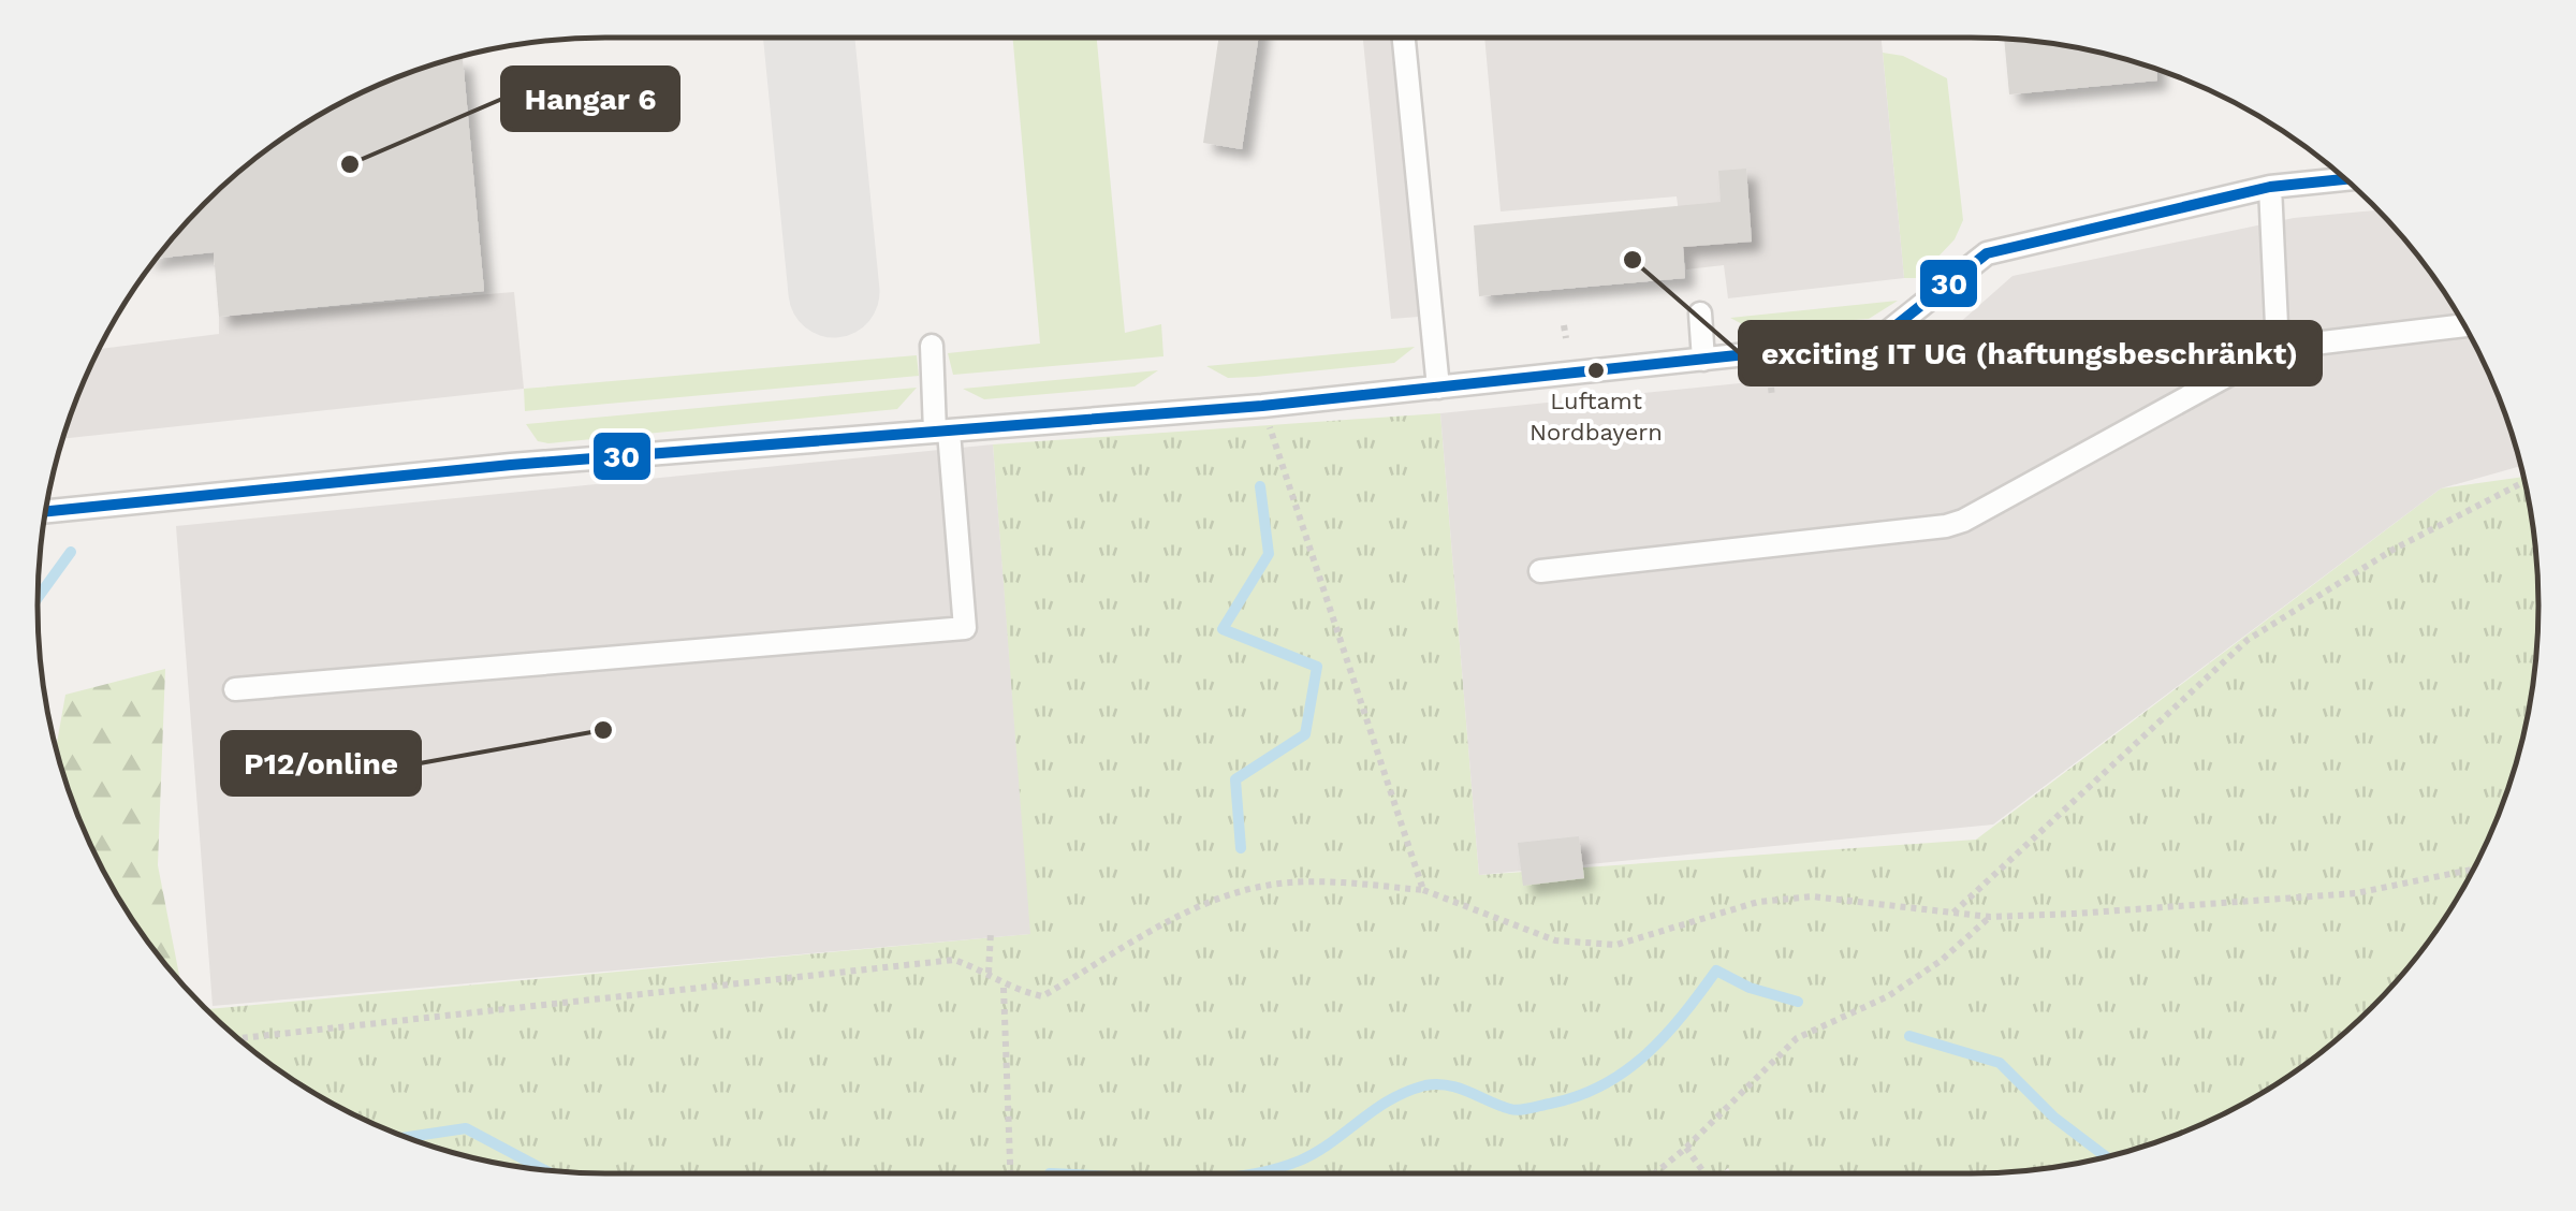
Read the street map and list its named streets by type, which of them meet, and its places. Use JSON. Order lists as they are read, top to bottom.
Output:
{
  "places": [
    "Hangar 6",
    "exciting IT UG (haftungsbeschränkt)",
    "Luftamt Nordbayern",
    "P12/online"
  ],
  "lines": ["transit line 30"]
}
